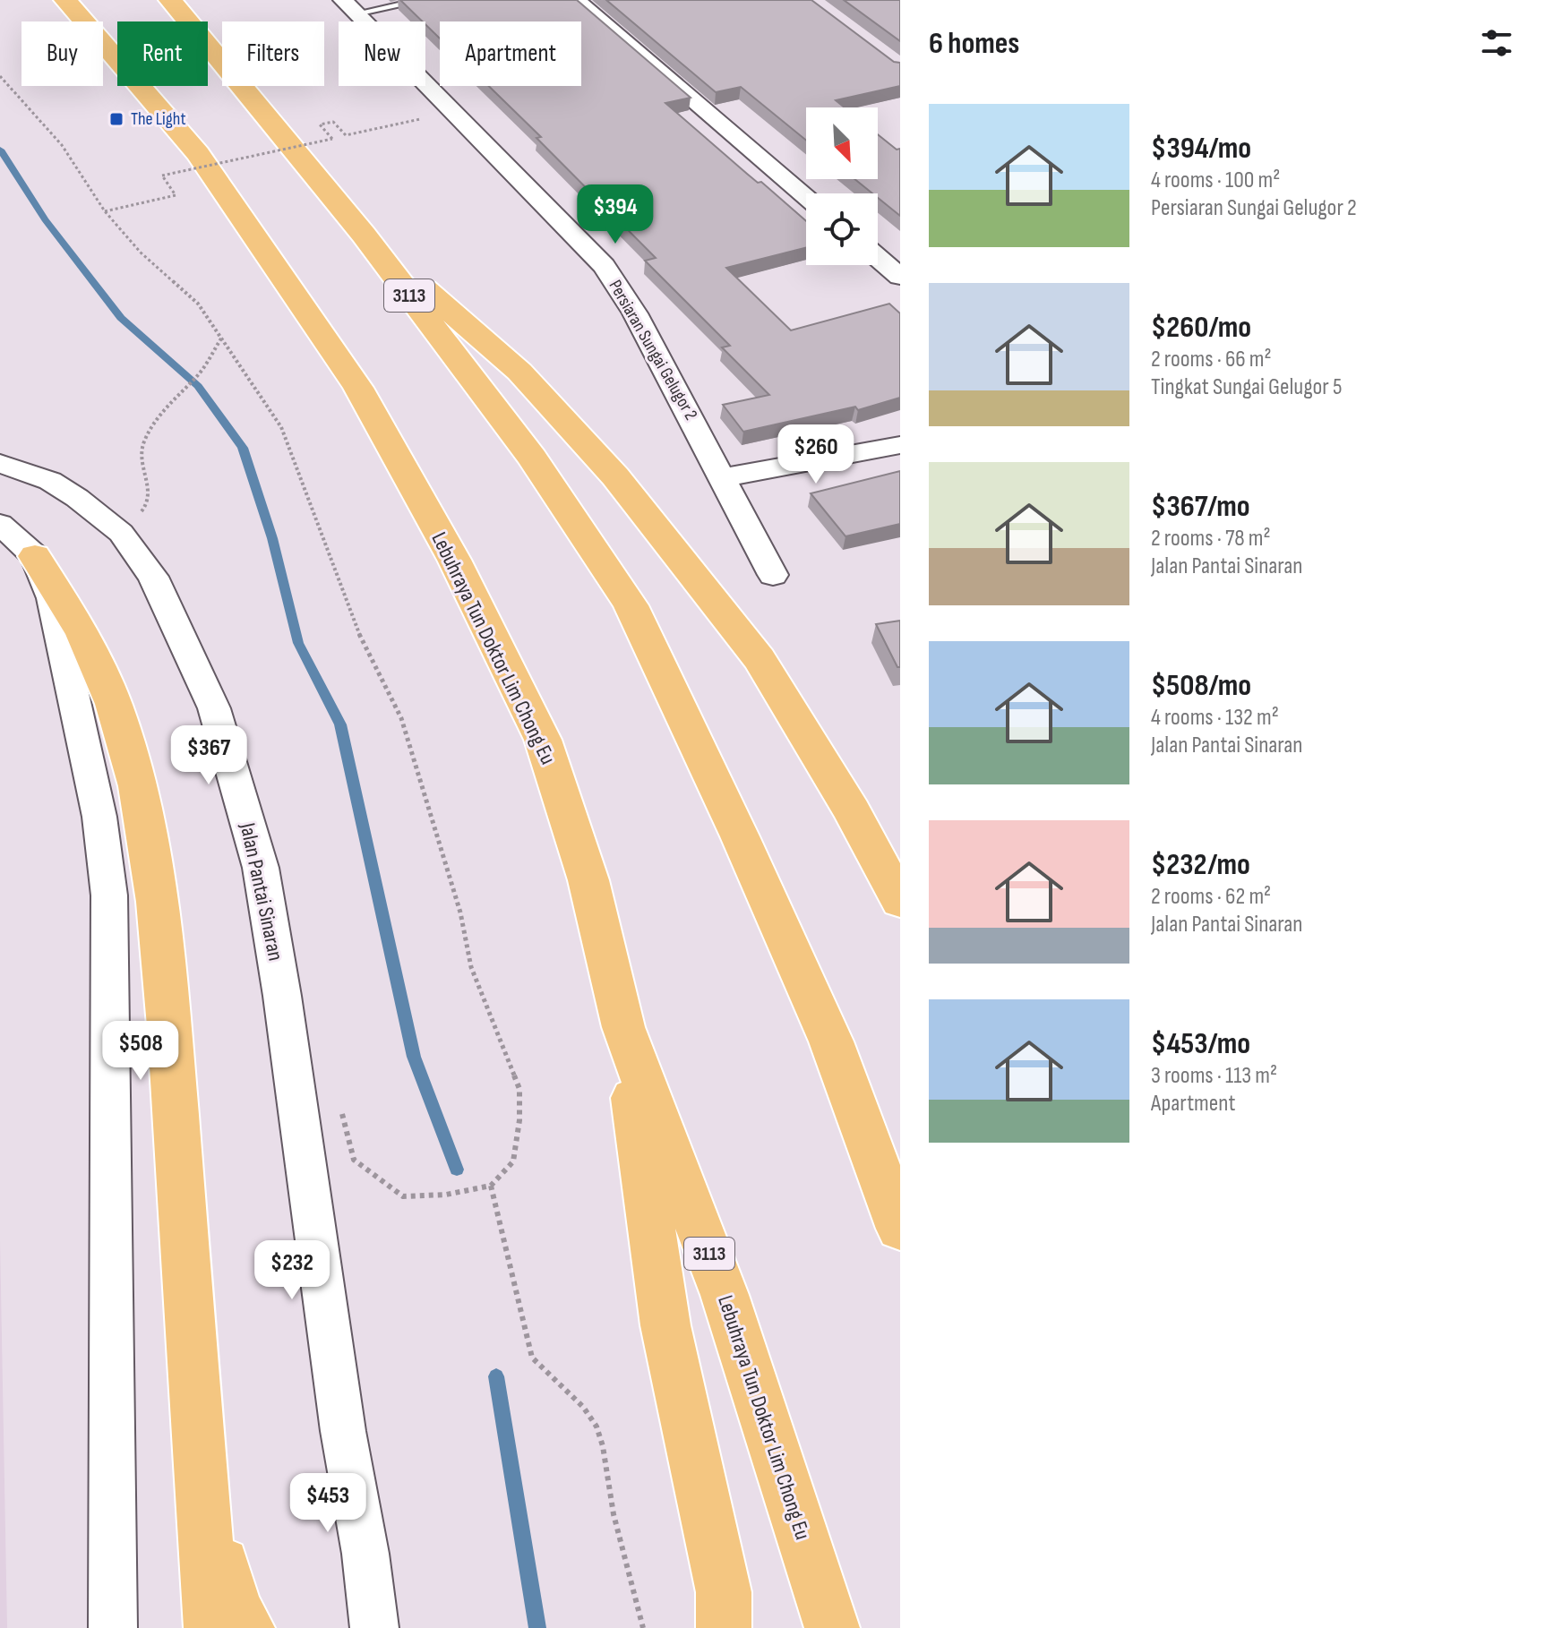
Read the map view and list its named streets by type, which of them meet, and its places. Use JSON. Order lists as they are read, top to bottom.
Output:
{
  "streets": {
    "highway": ["3113", "Lebuhraya Tun Doktor Lim Chong Eu"],
    "street": ["Persiaran Sungai Gelugor 2", "Jalan Pantai Sinaran"]
  },
  "places": {
    "transit": ["The Light"]
  },
  "north": "bottom right",
  "page": {
    "heading": "6 homes",
    "chip": [
      "Buy",
      "Rent",
      "Filters",
      "New",
      "Apartment"
    ],
    "list": [
      {
        "name": "$394/mo",
        "note": "4 rooms · 100 m² · Persiaran Sungai Gelugor 2"
      },
      {
        "name": "$260/mo",
        "note": "2 rooms · 66 m² · Tingkat Sungai Gelugor 5"
      },
      {
        "name": "$367/mo",
        "note": "2 rooms · 78 m² · Jalan Pantai Sinaran"
      },
      {
        "name": "$508/mo",
        "note": "4 rooms · 132 m² · Jalan Pantai Sinaran"
      },
      {
        "name": "$232/mo",
        "note": "2 rooms · 62 m² · Jalan Pantai Sinaran"
      },
      {
        "name": "$453/mo",
        "note": "3 rooms · 113 m² · Apartment"
      }
    ],
    "price": [
      "$394",
      "$260",
      "$367",
      "$508",
      "$232",
      "$453"
    ]
  }
}
